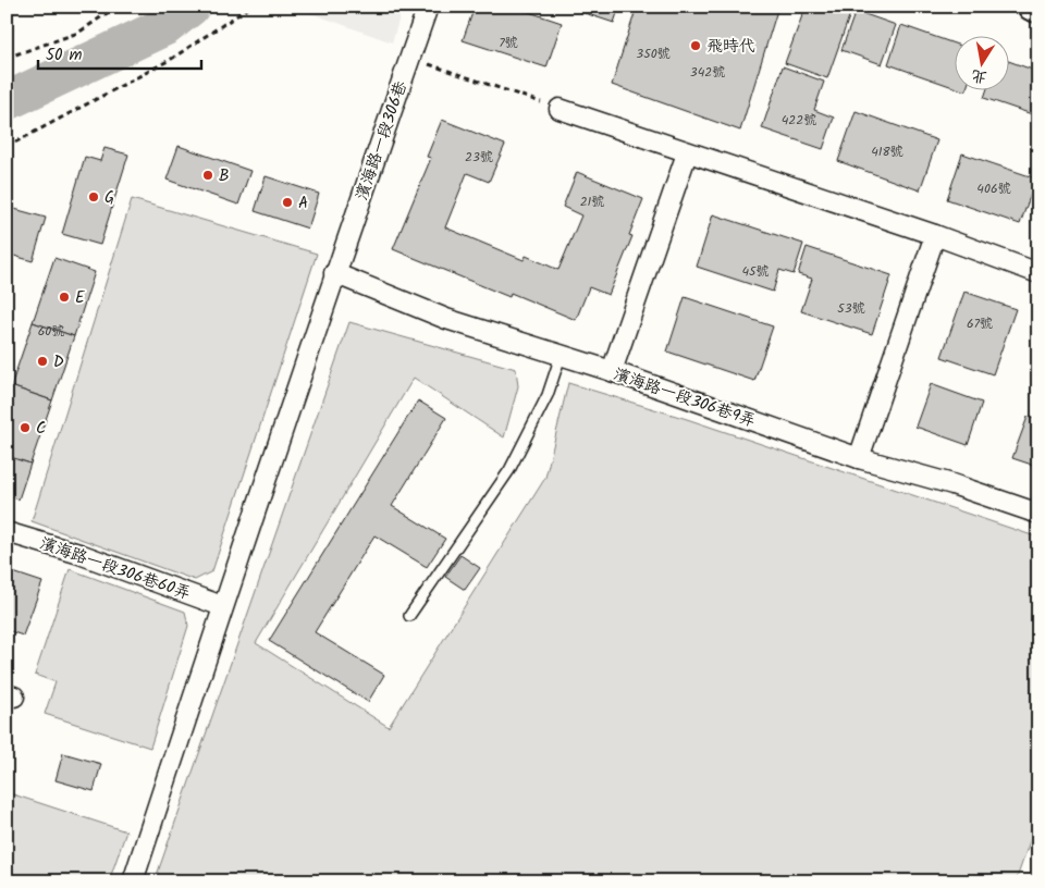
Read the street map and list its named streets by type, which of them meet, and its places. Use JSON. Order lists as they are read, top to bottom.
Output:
{
  "streets": {
    "street": ["濱海路一段306巷", "濱海路一段306巷9弄", "濱海路一段306巷60弄"]
  },
  "crossings": [
    ["濱海路一段306巷", "濱海路一段306巷9弄"],
    ["濱海路一段306巷", "濱海路一段306巷60弄"]
  ],
  "places": [
    "飛時代",
    "B",
    "G",
    "A",
    "E",
    "D",
    "C"
  ],
  "house_numbers": [
    "7號",
    "350號",
    "342號",
    "422號",
    "418號",
    "23號",
    "406號",
    "21號",
    "45號",
    "53號",
    "67號",
    "60號"
  ],
  "scale_bar": "50 m",
  "north": "bottom"
}
